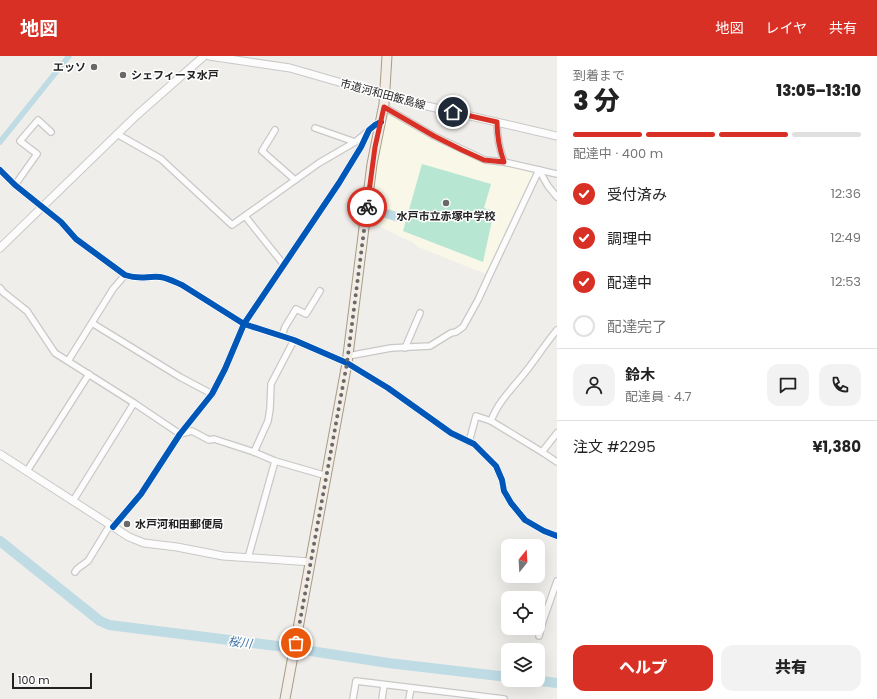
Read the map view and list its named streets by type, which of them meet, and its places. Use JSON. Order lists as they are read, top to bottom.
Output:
{
  "streets": {
    "street": ["市道河和田飯島線"]
  },
  "water": ["桜川"],
  "places": [
    "エッソ",
    "シェフィーヌ水戸",
    "水戸市立赤塚中学校",
    "水戸河和田郵便局"
  ],
  "scale_bar": "100 m",
  "north": "top",
  "page": {
    "header": "地図",
    "nav": ["地図", "レイヤ", "共有"],
    "heading": ["3 分", "到着まで", "13:05–13:10"],
    "panel": [
      "鈴木",
      "配達員 · 4.7",
      "注文 #2295",
      "¥1,380"
    ],
    "bar": "配達中 · 400 m",
    "list": [
      ["受付済み", "12:36"],
      ["調理中", "12:49"],
      ["配達中", "12:53"],
      "配達完了"
    ],
    "buttons": ["ヘルプ", "共有"],
    "scale": "100 m"
  }
}
